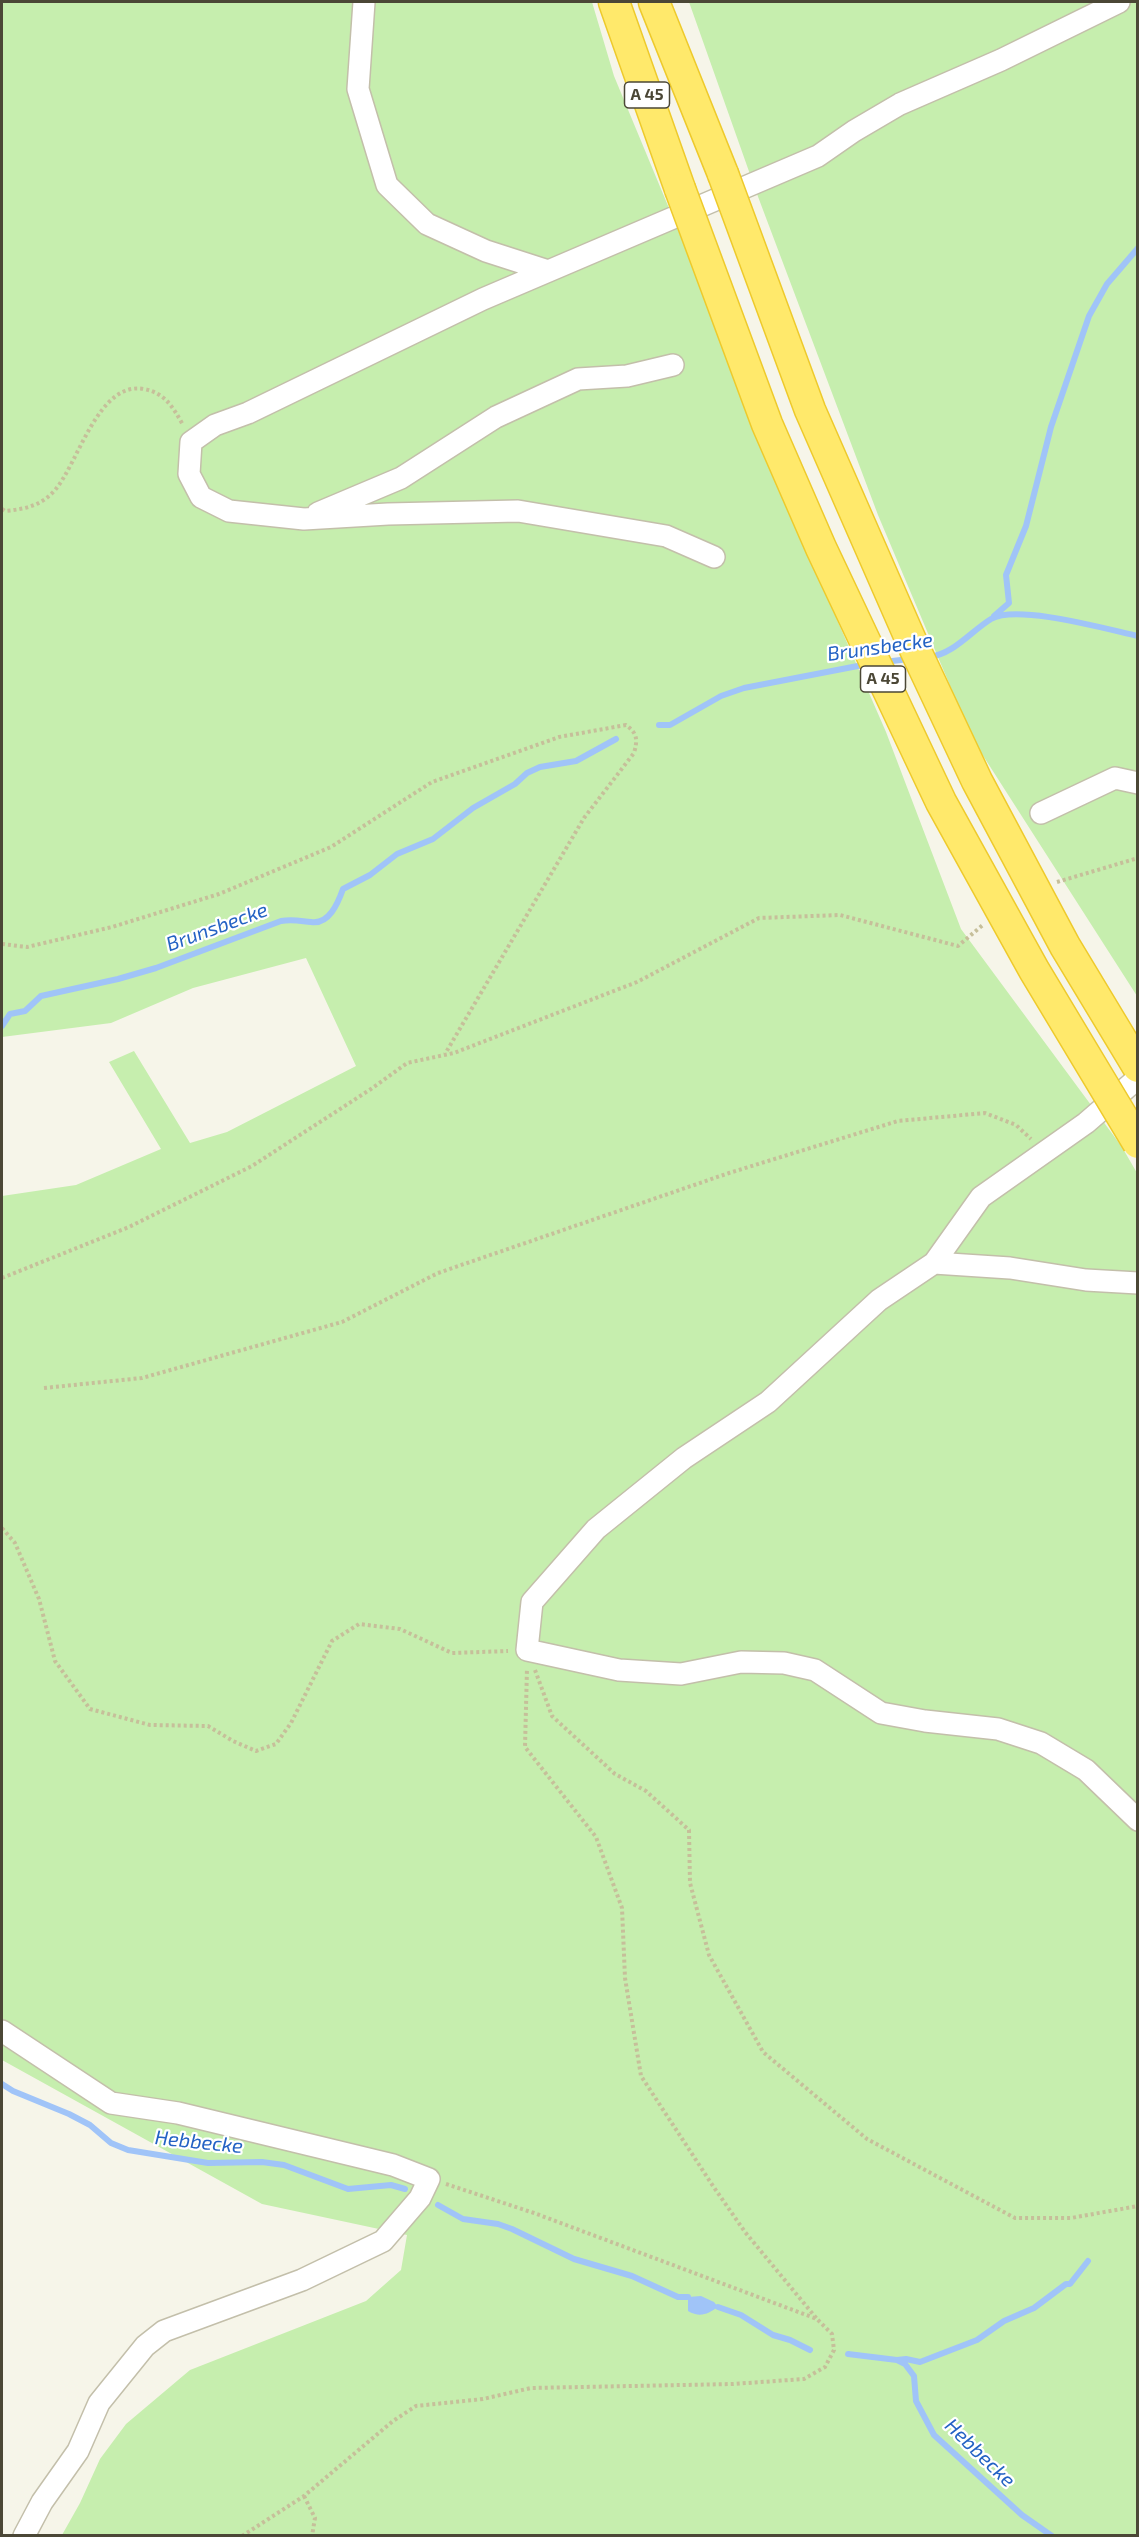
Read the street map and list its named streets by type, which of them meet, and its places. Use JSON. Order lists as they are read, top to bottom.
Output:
{
  "streets": {
    "highway": ["A 45"]
  },
  "water": ["Brunsbecke", "Hebbecke"]
}
